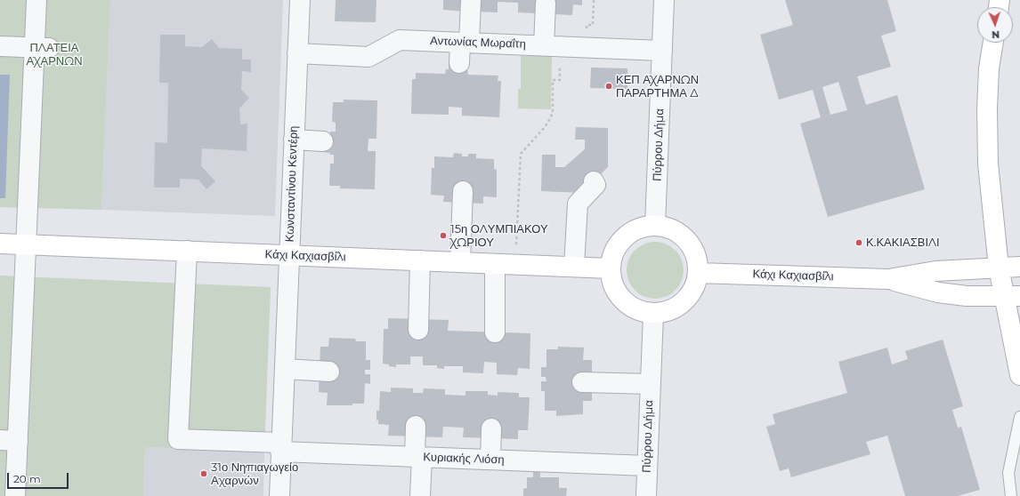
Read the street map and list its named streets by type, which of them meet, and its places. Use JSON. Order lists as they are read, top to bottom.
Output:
{
  "streets": {
    "street": [
      "Αντωνίας Μωραΐτη",
      "Πύρρου Δήμα",
      "Κωνσταντίνου Κεντέρη",
      "Κάχι Καχιασβίλι",
      "Κυριακής Λιόση"
    ]
  },
  "crossings": [
    ["Αντωνίας Μωραΐτη", "Πύρρου Δήμα"],
    ["Αντωνίας Μωραΐτη", "Κωνσταντίνου Κεντέρη"],
    ["Πύρρου Δήμα", "Κάχι Καχιασβίλι"],
    ["Πύρρου Δήμα", "Κυριακής Λιόση"],
    ["Κωνσταντίνου Κεντέρη", "Κάχι Καχιασβίλι"],
    ["Κωνσταντίνου Κεντέρη", "Κυριακής Λιόση"],
    ["Κάχι Καχιασβίλι", "Κυριακής Λιόση"]
  ],
  "parks": ["ΠΛΑΤΕΙΑ ΑΧΑΡΝΩΝ"],
  "places": [
    "ΚΕΠ ΑΧΑΡΝΩΝ ΠΑΡΑΡΤΗΜΑ Δ",
    "15η ΟΛΥΜΠΙΑΚΟΥ ΧΩΡΙΟΥ",
    "Κ.ΚΑΚΙΑΣΒΙΛΙ",
    "31ο Νηπιαγωγείο Αχαρνών"
  ],
  "scale_bar": "20 m",
  "north": "bottom"
}
